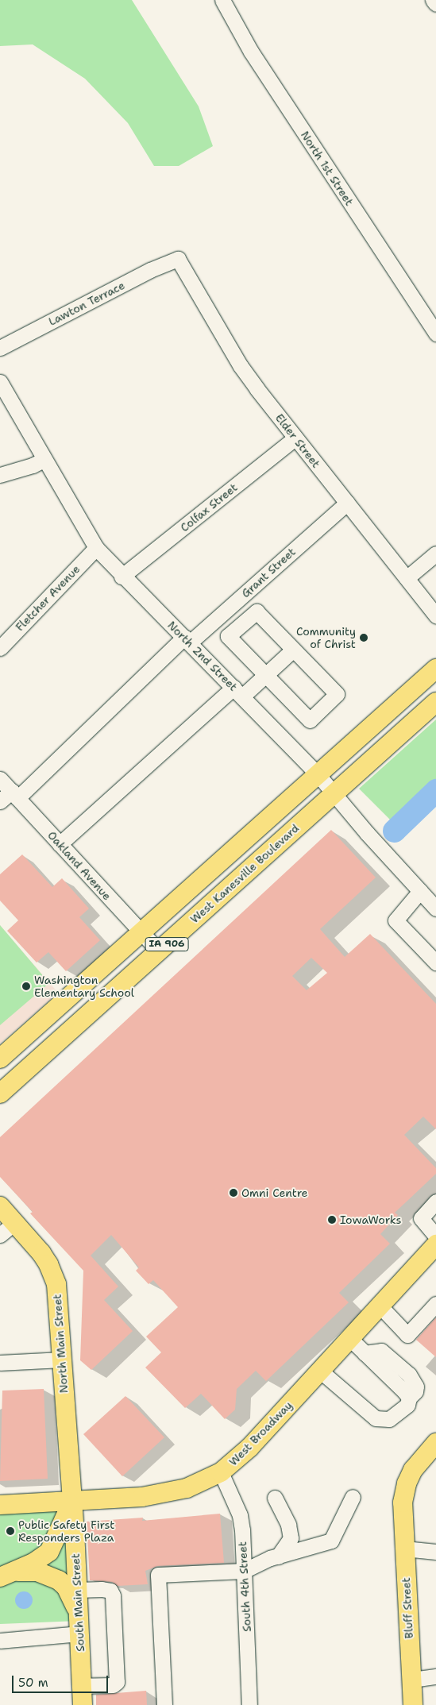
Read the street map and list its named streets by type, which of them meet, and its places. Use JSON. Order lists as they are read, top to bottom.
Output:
{
  "streets": {
    "main road": [
      "West Kanesville Boulevard",
      "IA 906",
      "North Main Street",
      "West Broadway",
      "South Main Street",
      "Bluff Street"
    ],
    "street": [
      "North 1st Street",
      "Lawton Terrace",
      "Elder Street",
      "Colfax Street",
      "Grant Street",
      "Fletcher Avenue",
      "North 2nd Street",
      "Oakland Avenue",
      "South 4th Street"
    ]
  },
  "crossings": [
    ["Lawton Terrace", "Elder Street"],
    ["Elder Street", "Colfax Street"],
    ["Elder Street", "Grant Street"],
    ["Colfax Street", "North 2nd Street"],
    ["Grant Street", "North 2nd Street"],
    ["Grant Street", "Oakland Avenue"],
    ["Fletcher Avenue", "North 2nd Street"],
    ["North 2nd Street", "West Kanesville Boulevard"],
    ["North 2nd Street", "IA 906"],
    ["Oakland Avenue", "West Kanesville Boulevard"],
    ["Oakland Avenue", "IA 906"],
    ["North Main Street", "West Broadway"],
    ["North Main Street", "South Main Street"],
    ["West Broadway", "South 4th Street"],
    ["West Broadway", "South Main Street"]
  ],
  "places": [
    "Community of Christ",
    "Washington Elementary School",
    "Omni Centre",
    "IowaWorks",
    "Public Safety First Responders Plaza"
  ],
  "scale_bar": "50 m"
}
